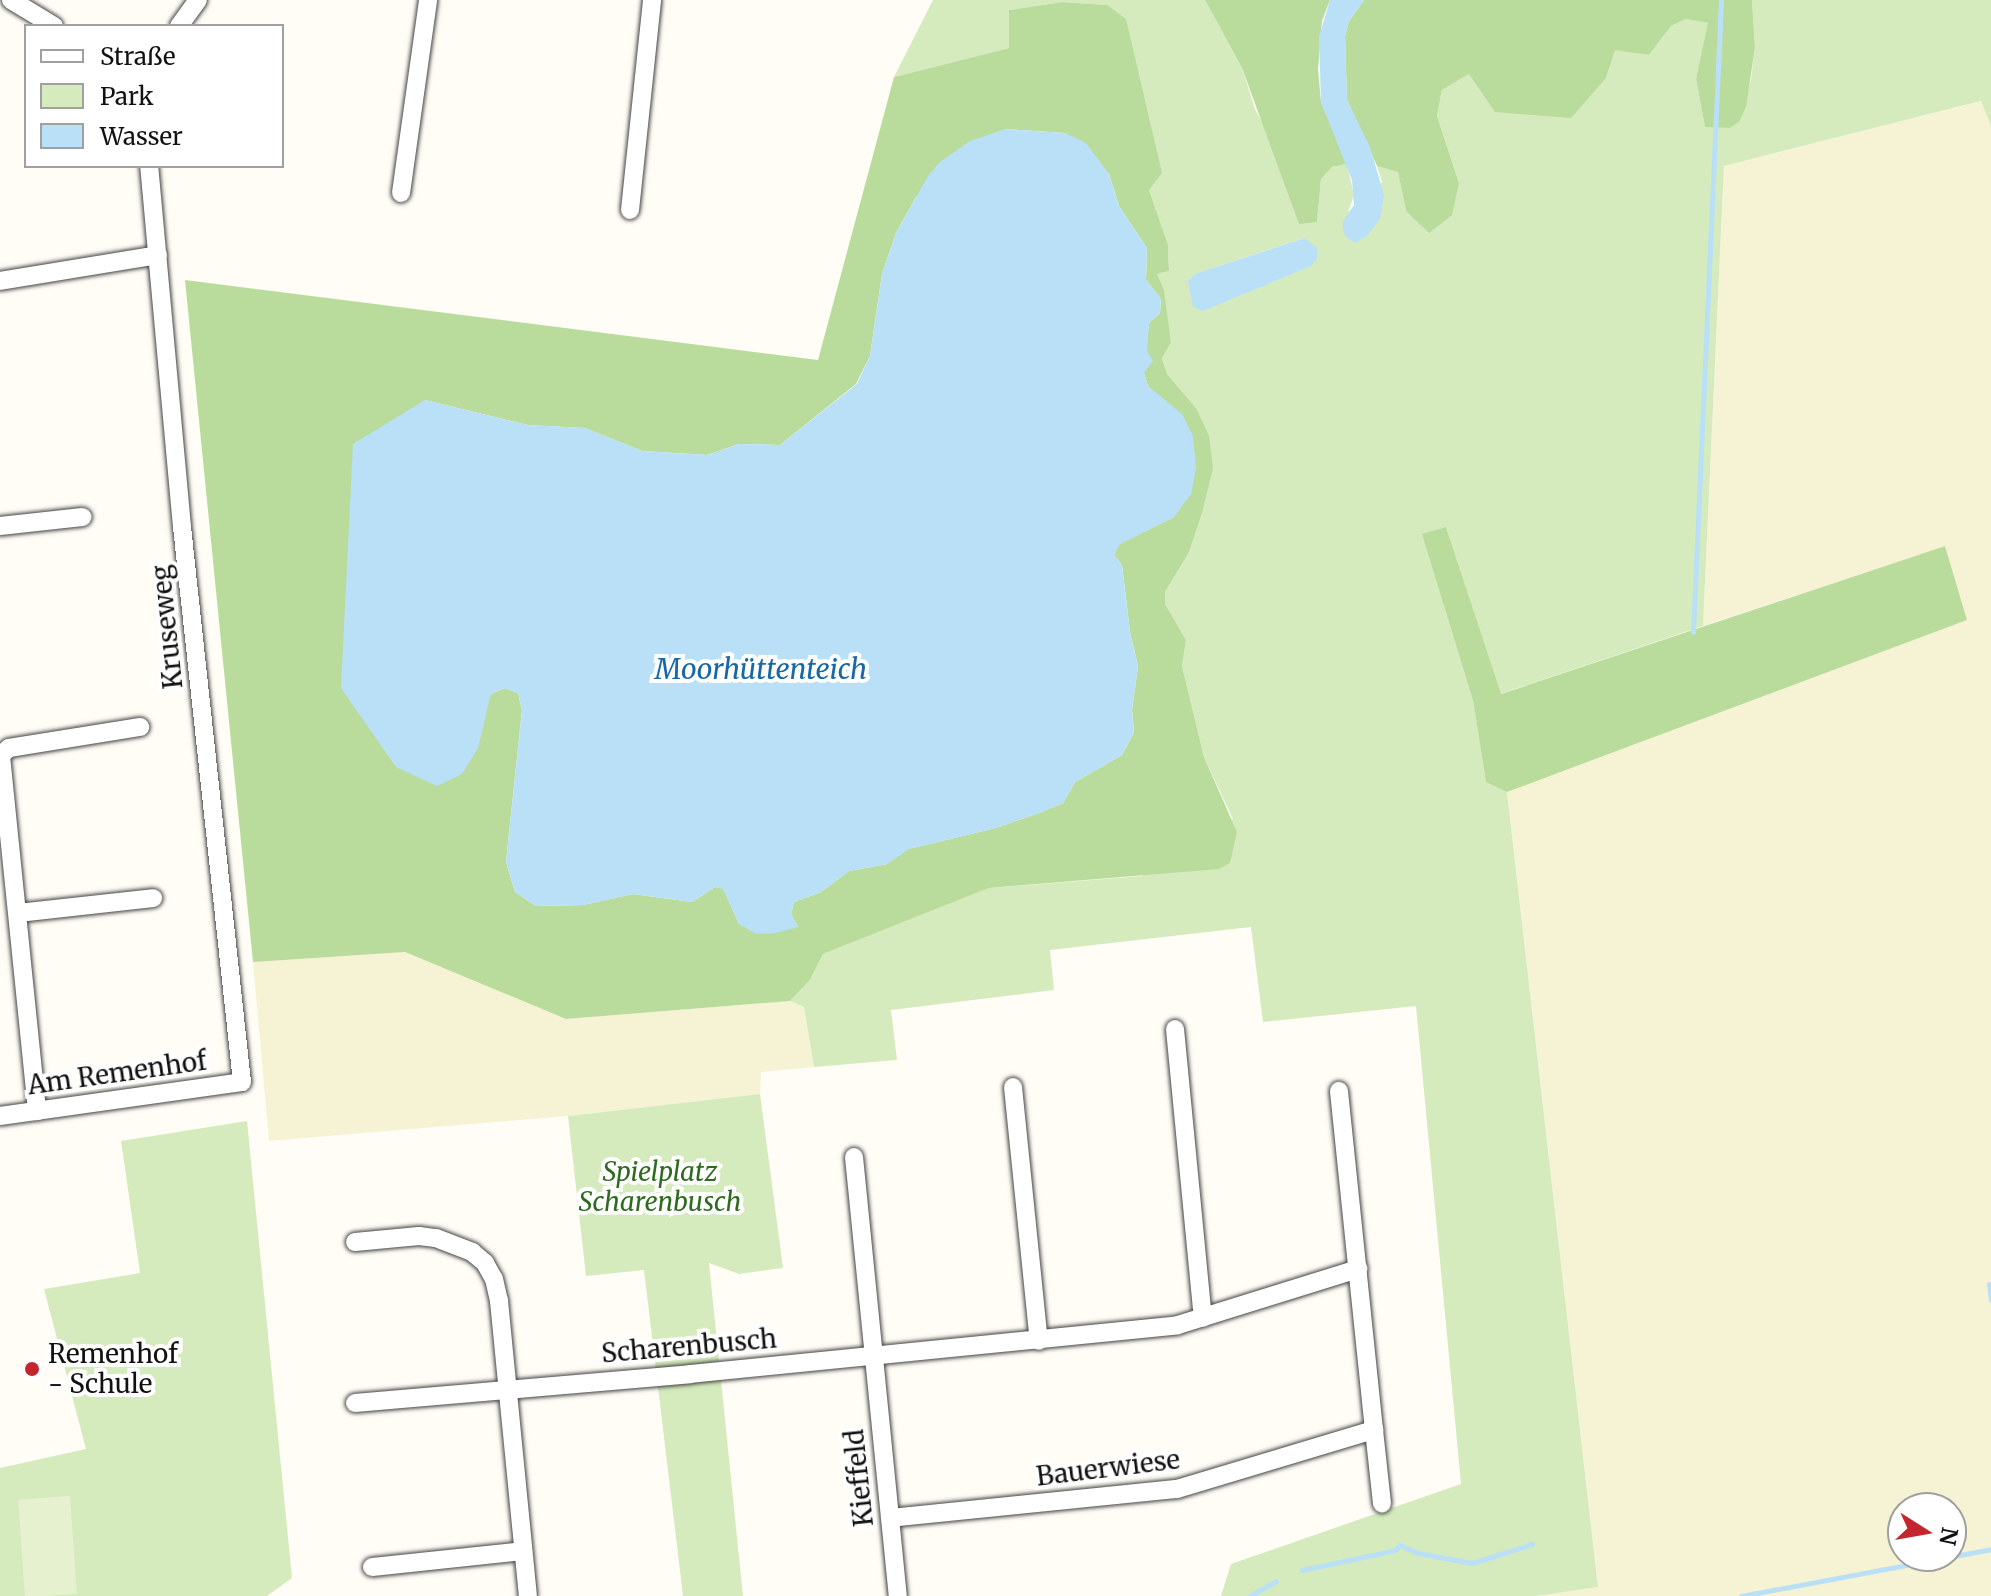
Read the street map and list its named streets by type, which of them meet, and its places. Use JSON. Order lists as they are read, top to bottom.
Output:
{
  "streets": {
    "street": [
      "Kruseweg",
      "Am Remenhof",
      "Scharenbusch",
      "Bauerwiese",
      "Kieffeld"
    ]
  },
  "crossings": [
    ["Kruseweg", "Am Remenhof"],
    ["Scharenbusch", "Kieffeld"],
    ["Bauerwiese", "Kieffeld"]
  ],
  "water": ["Moorhüttenteich"],
  "parks": ["Spielplatz Scharenbusch"],
  "places": ["Remenhof - Schule"],
  "legend": ["Straße", "Park", "Wasser"],
  "north": "right"
}
